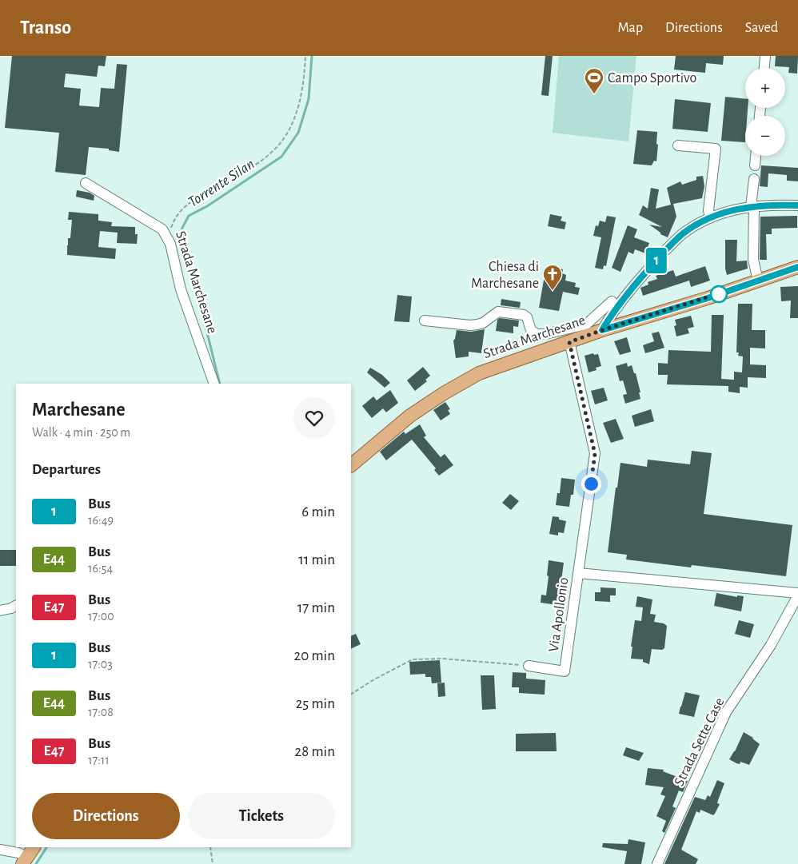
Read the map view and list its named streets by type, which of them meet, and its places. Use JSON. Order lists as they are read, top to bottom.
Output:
{
  "streets": {
    "main road": ["Strada Marchesane"],
    "street": ["Via Apollonio", "Strada Sette Case"]
  },
  "crossings": [
    ["Strada Marchesane", "Via Apollonio"]
  ],
  "water": ["Torrente Silan"],
  "places": {
    "sports": ["Campo Sportivo"],
    "church": ["Chiesa di Marchesane"]
  },
  "lines": ["bus line 1"],
  "page": {
    "header": "Transo",
    "nav": ["Map", "Directions", "Saved"],
    "on_map": "1",
    "map_buttons": ["+", "−"],
    "heading": [
      ["Marchesane", "Walk · 4 min · 250 m"],
      "Departures"
    ],
    "list": [
      {
        "mark": "1",
        "name": "Bus",
        "note": "16:49",
        "value": "6 min"
      },
      {
        "mark": "E44",
        "name": "Bus",
        "note": "16:54",
        "value": "11 min"
      },
      {
        "mark": "E47",
        "name": "Bus",
        "note": "17:00",
        "value": "17 min"
      },
      {
        "mark": "1",
        "name": "Bus",
        "note": "17:03",
        "value": "20 min"
      },
      {
        "mark": "E44",
        "name": "Bus",
        "note": "17:08",
        "value": "25 min"
      },
      {
        "mark": "E47",
        "name": "Bus",
        "note": "17:11",
        "value": "28 min"
      }
    ],
    "buttons": ["Directions", "Tickets"]
  }
}
